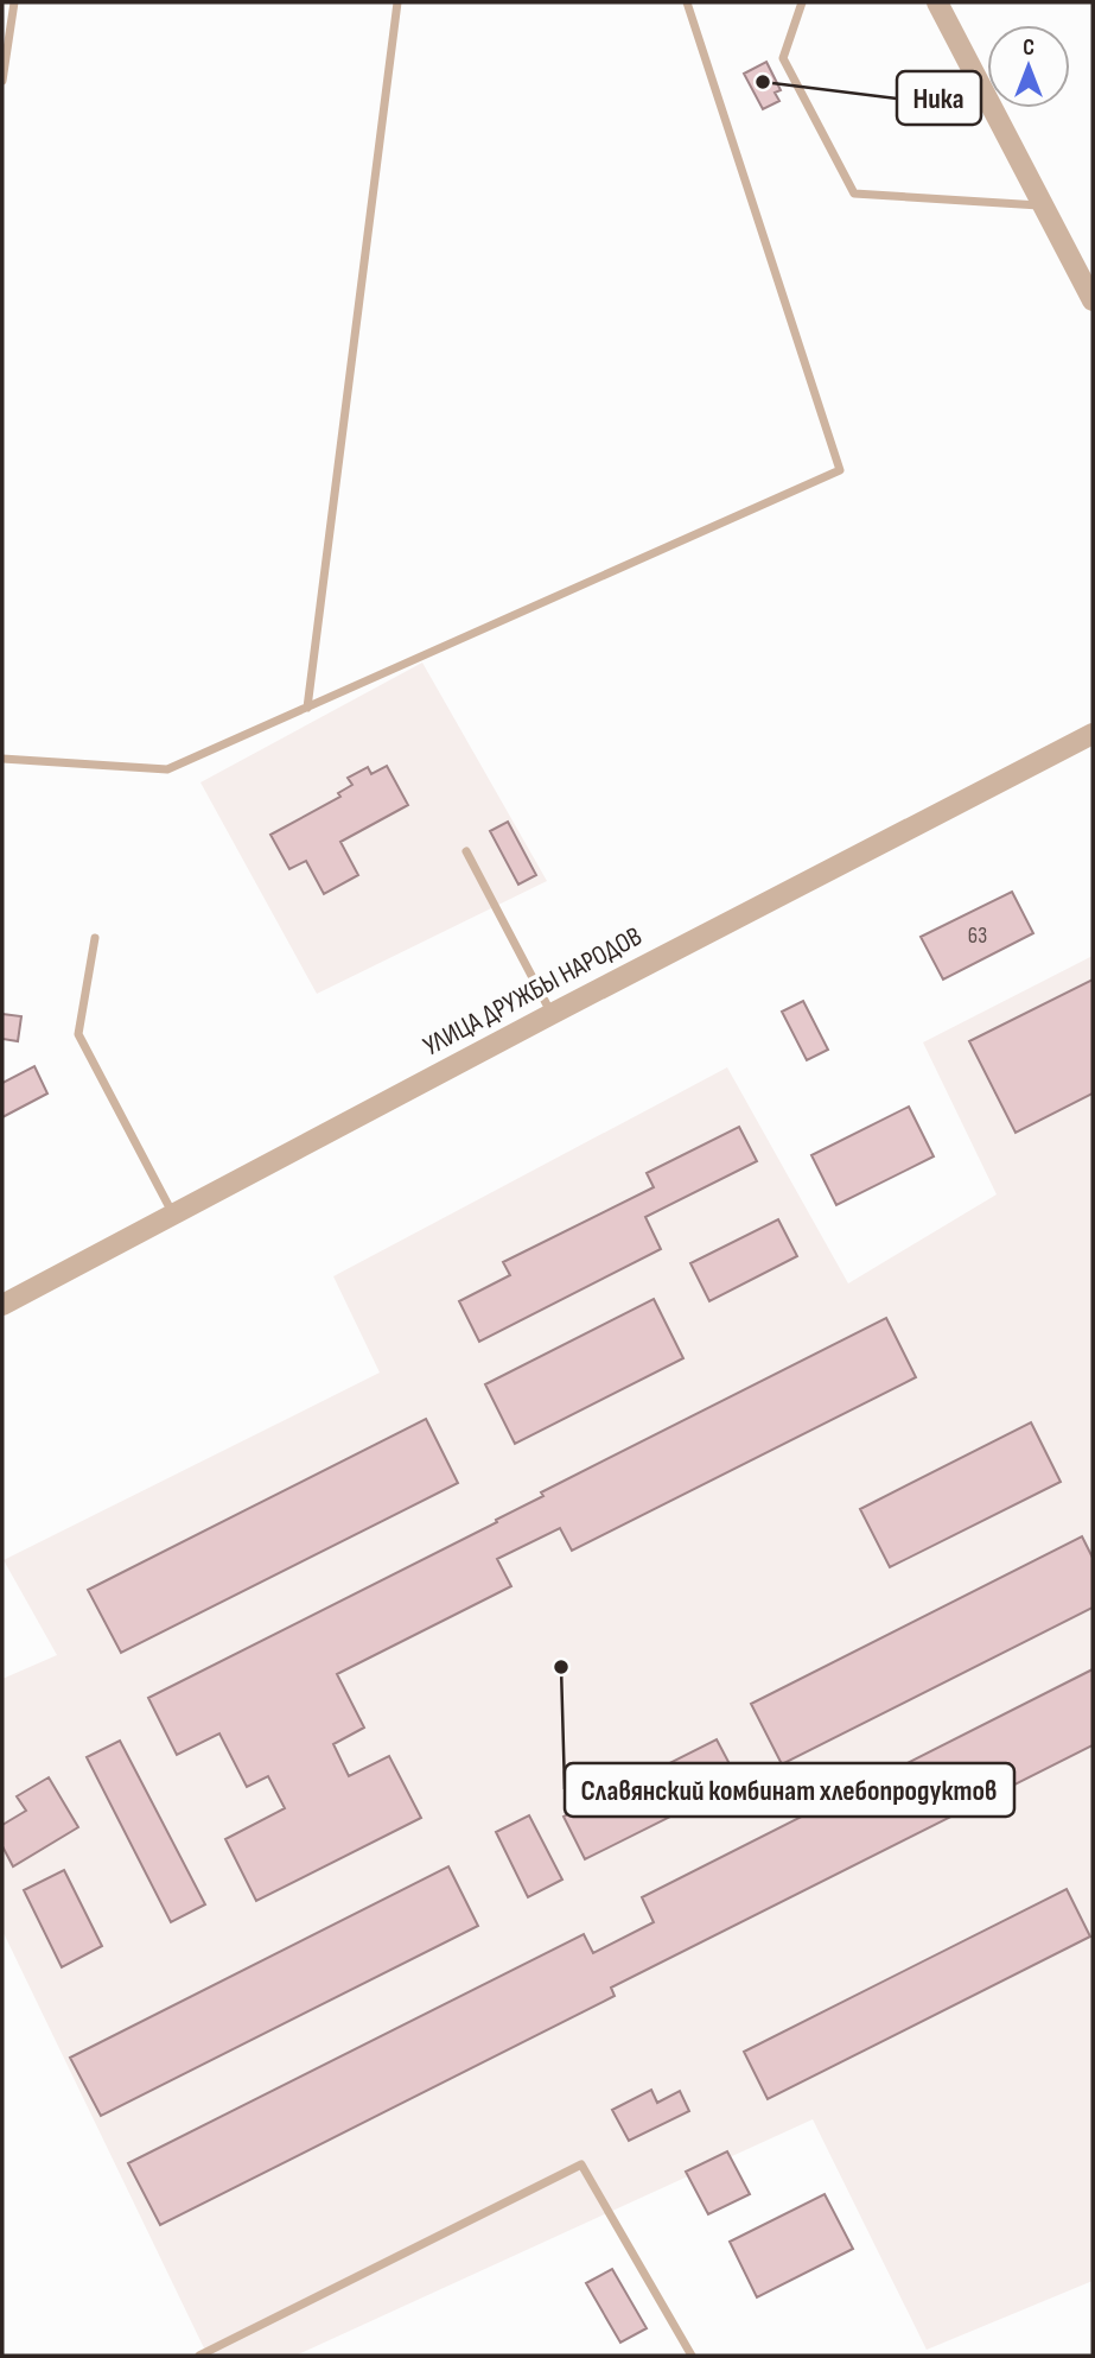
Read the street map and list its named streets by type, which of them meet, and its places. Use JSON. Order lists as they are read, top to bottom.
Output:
{
  "streets": {
    "street": ["УЛИЦА ДРУЖБЫ НАРОДОВ"]
  },
  "places": ["Ника", "Славянский комбинат хлебопродуктов"],
  "house_numbers": ["63"],
  "north": "top"
}
